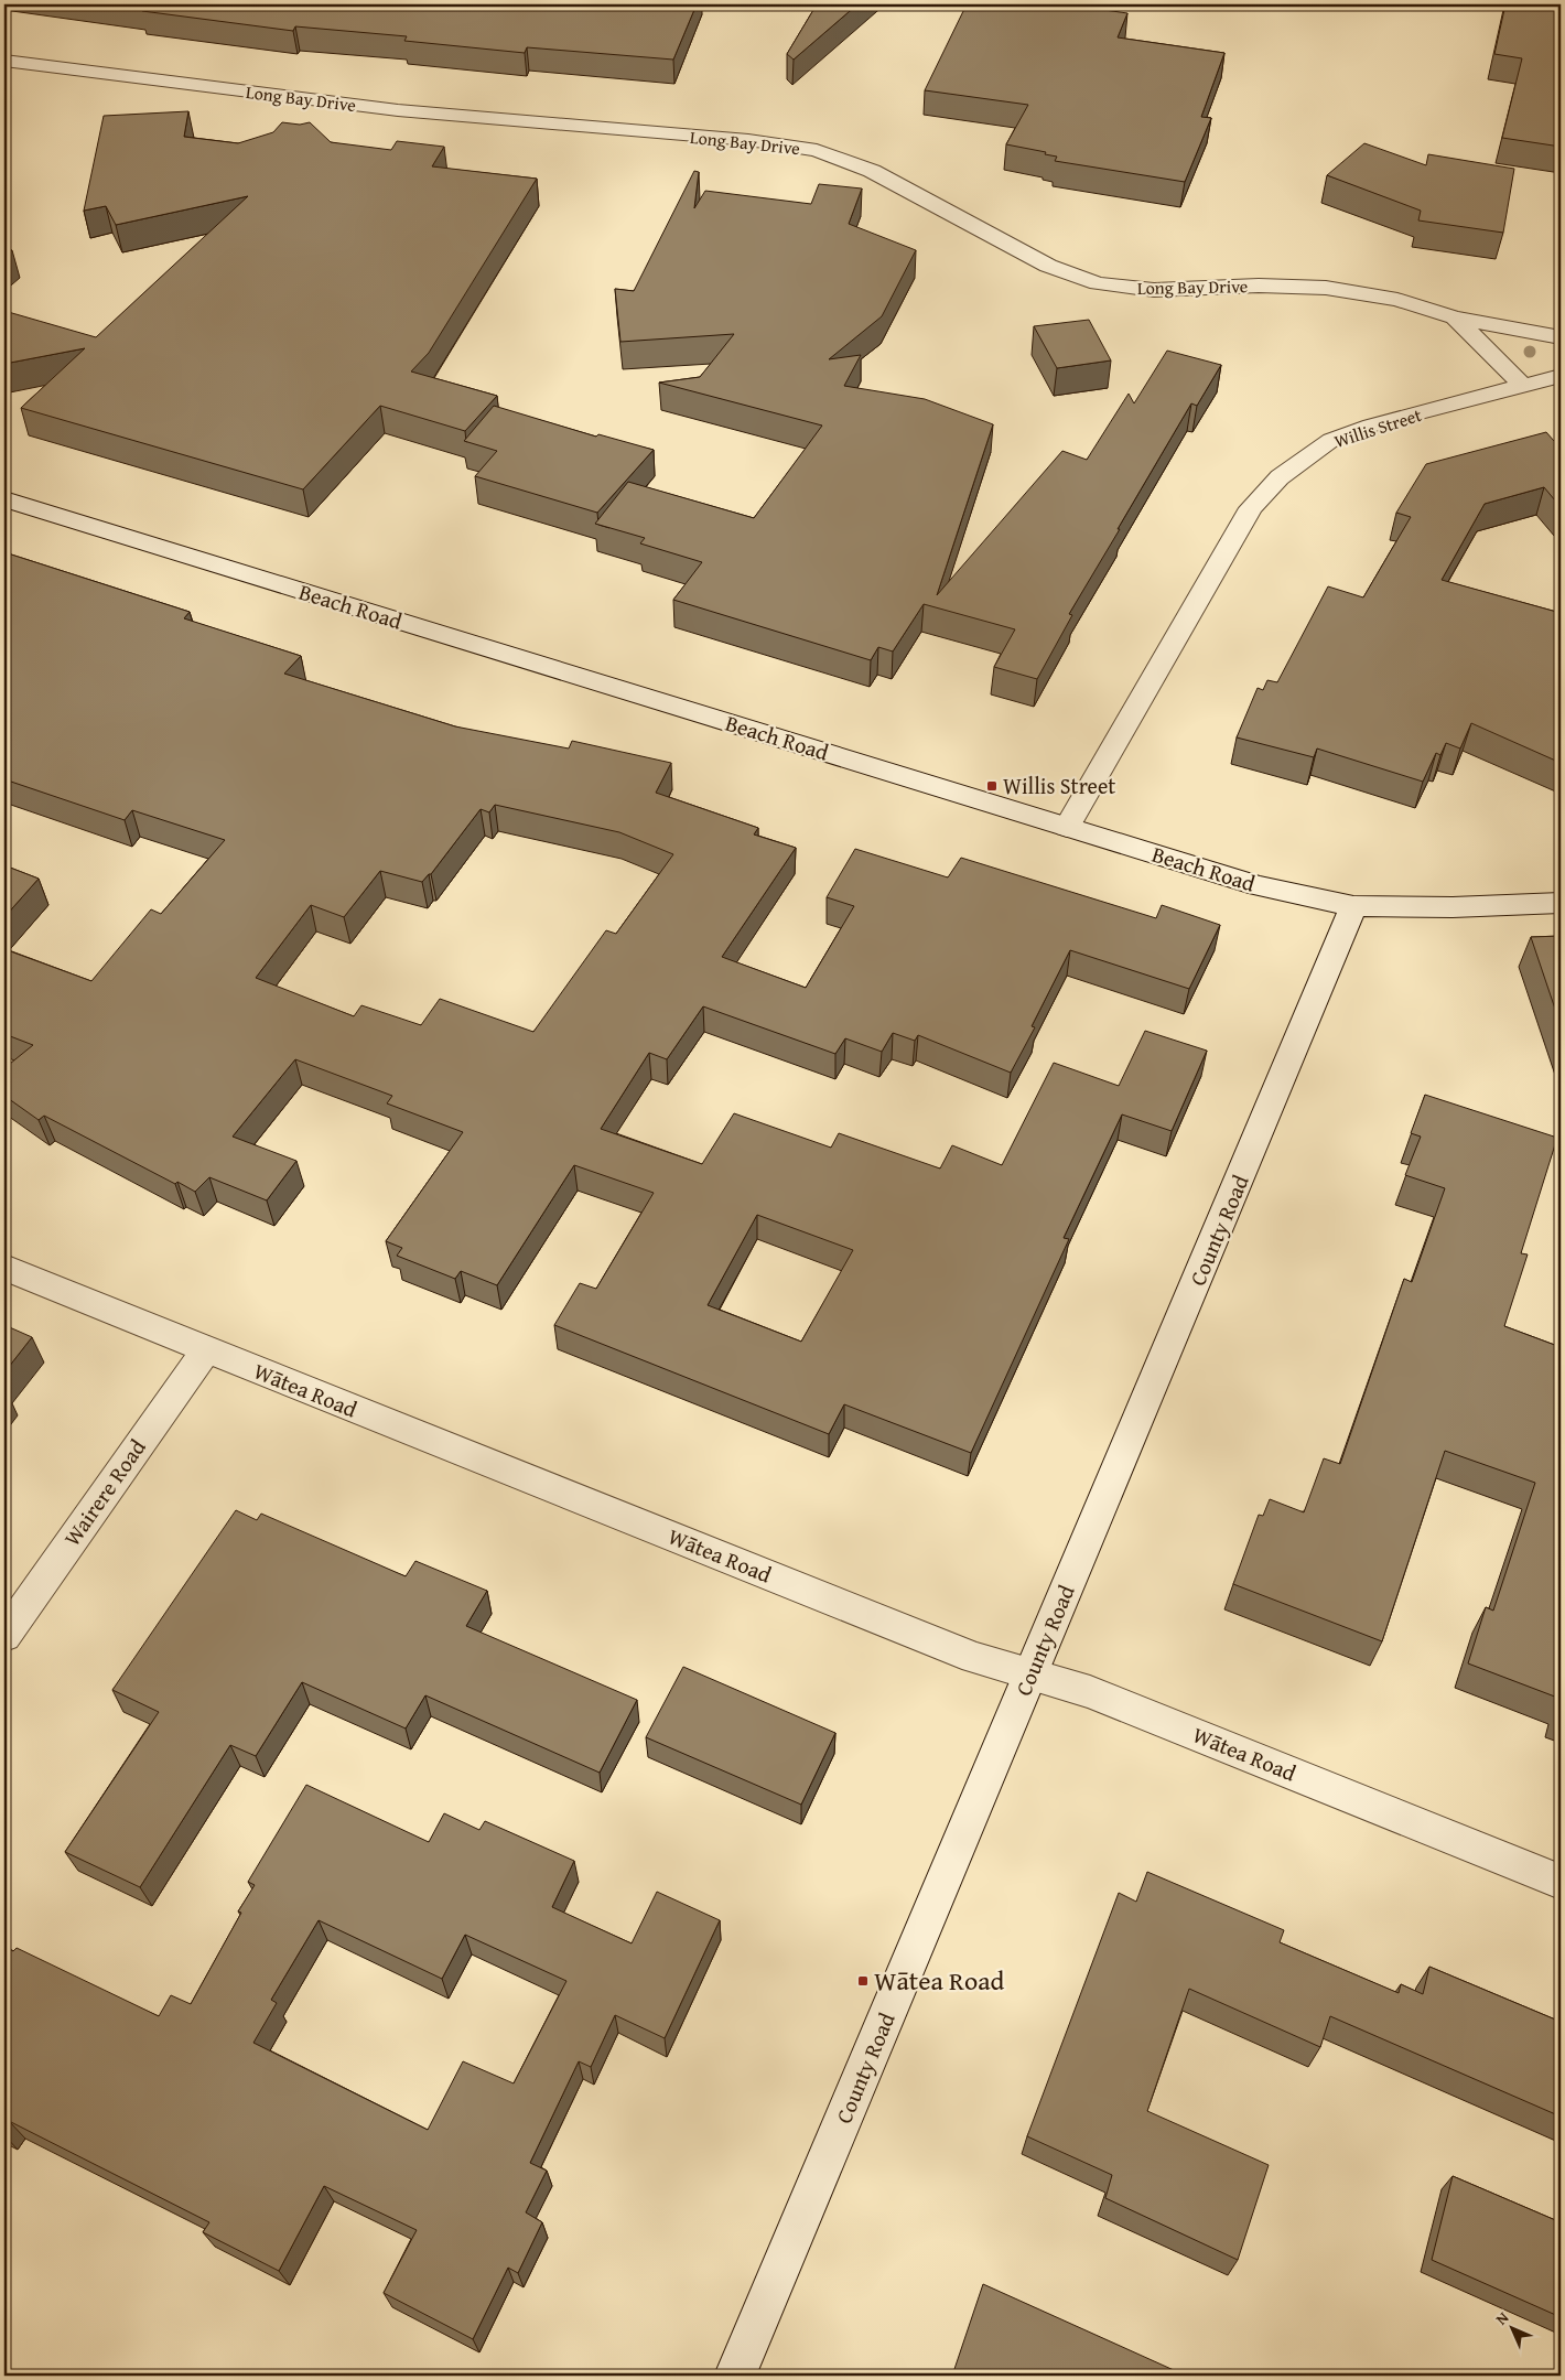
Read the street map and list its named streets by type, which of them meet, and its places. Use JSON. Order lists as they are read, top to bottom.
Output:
{
  "streets": {
    "street": [
      "Long Bay Drive",
      "Willis Street",
      "Beach Road",
      "County Road",
      "Wātea Road",
      "Wairere Road"
    ]
  },
  "crossings": [
    ["Long Bay Drive", "Willis Street"],
    ["Willis Street", "Beach Road"],
    ["Beach Road", "County Road"],
    ["County Road", "Wātea Road"],
    ["Wātea Road", "Wairere Road"]
  ],
  "places": {
    "transit": ["Willis Street", "Wātea Road"]
  },
  "north": "top left"
}
